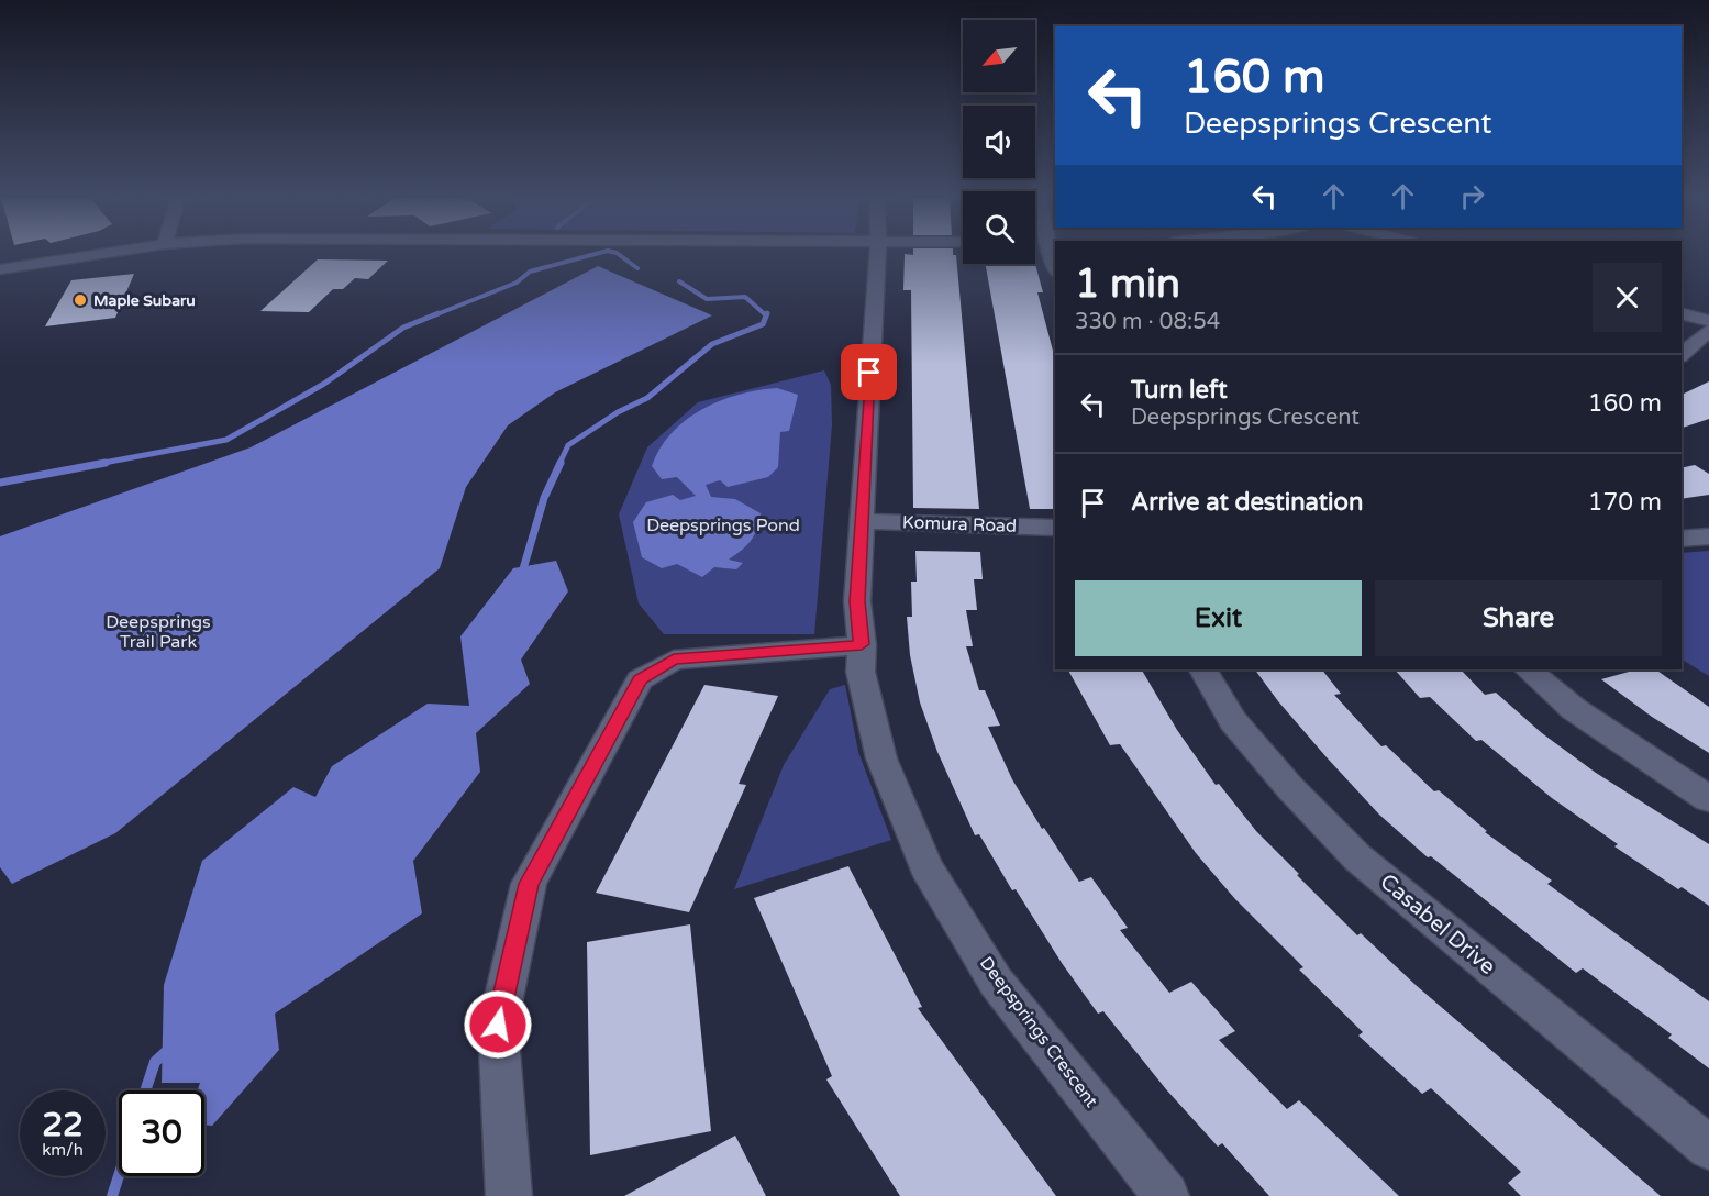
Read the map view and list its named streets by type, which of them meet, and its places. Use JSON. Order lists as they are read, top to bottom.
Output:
{
  "streets": {
    "street": ["Komura Road", "Casabel Drive", "Deepsprings Crescent"]
  },
  "crossings": [
    ["Komura Road", "Deepsprings Crescent"]
  ],
  "parks": ["Deepsprings Pond", "Deepsprings Trail Park"],
  "places": ["Maple Subaru"],
  "north": "bottom left",
  "page": {
    "turn": ["160 m", "Deepsprings Crescent"],
    "heading": ["1 min", "330 m · 08:54"],
    "list": [
      {
        "name": "Turn left",
        "note": "Deepsprings Crescent",
        "value": "160 m"
      },
      {
        "name": "Arrive at destination",
        "value": "170 m"
      }
    ],
    "buttons": ["Exit", "Share"],
    "speed": "22 km/h",
    "limit": "30"
  }
}
